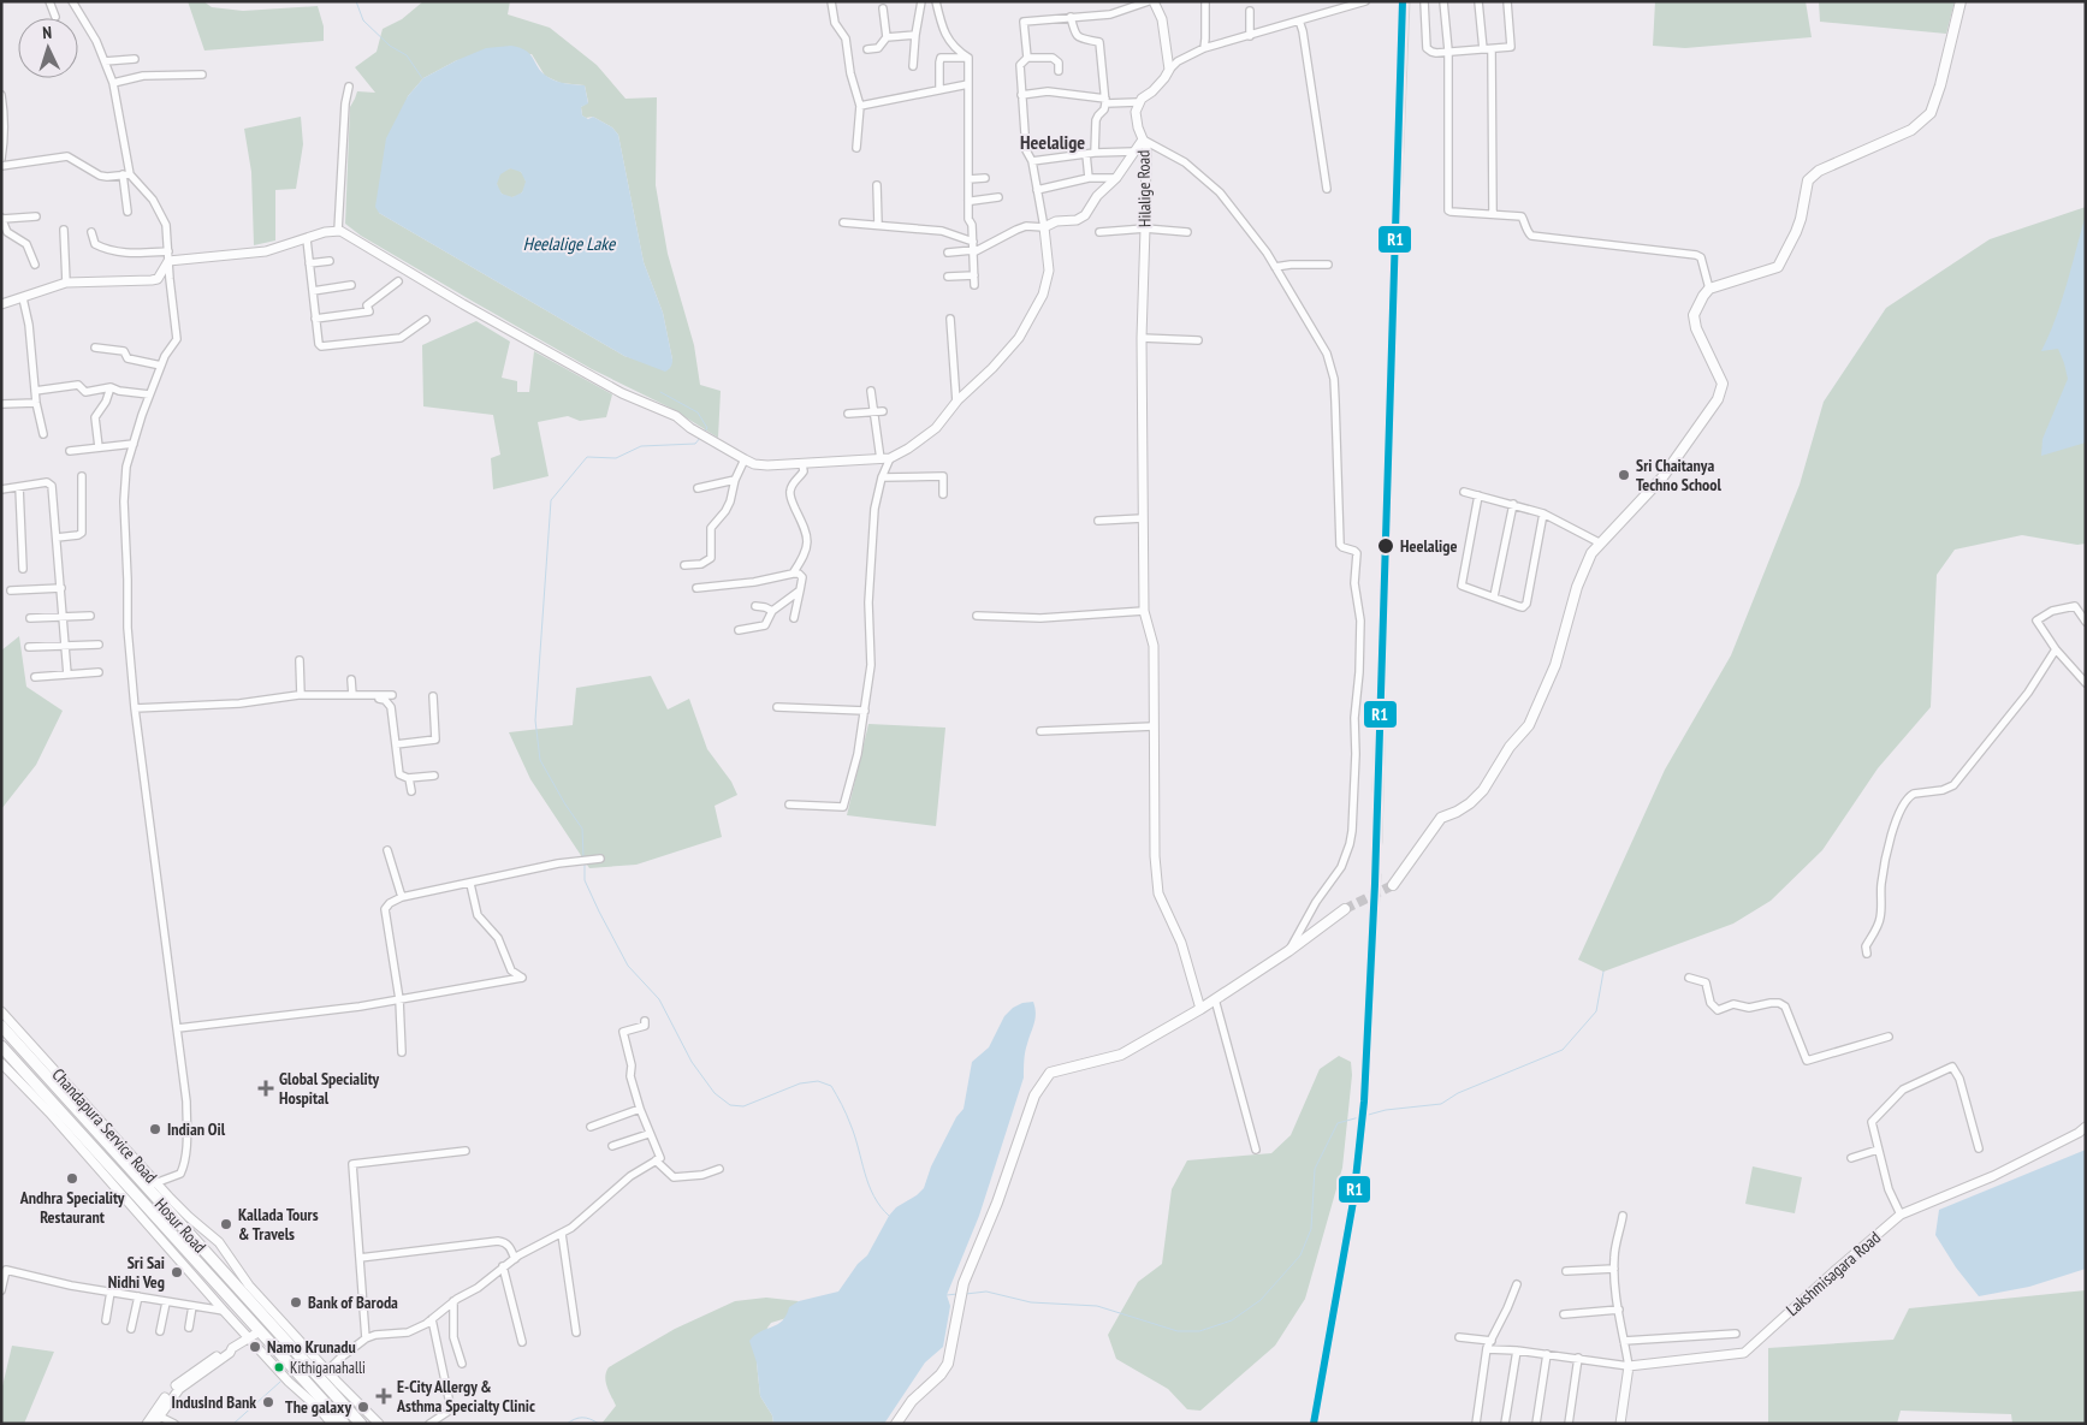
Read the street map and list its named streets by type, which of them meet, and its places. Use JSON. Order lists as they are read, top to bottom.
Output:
{
  "streets": {
    "highway": ["Hosur Road"],
    "street": ["Hilalige Road", "Chandapura Service Road", "Lakshmisagara Road"]
  },
  "crossings": [
    ["Chandapura Service Road", "Hosur Road"]
  ],
  "districts": ["Heelalige"],
  "water": ["Heelalige Lake"],
  "places": {
    "other": [
      "Sri Chaitanya Techno School",
      "Heelalige",
      "Indian Oil",
      "Andhra Speciality Restaurant",
      "Kallada Tours & Travels",
      "Sri Sai Nidhi Veg",
      "Bank of Baroda",
      "Namo Krunadu",
      "Kithiganahalli",
      "IndusInd Bank",
      "The galaxy"
    ],
    "health": ["Global Speciality Hospital", "E-City Allergy & Asthma Specialty Clinic"]
  },
  "lines": ["transit line R1"],
  "north": "top"
}
